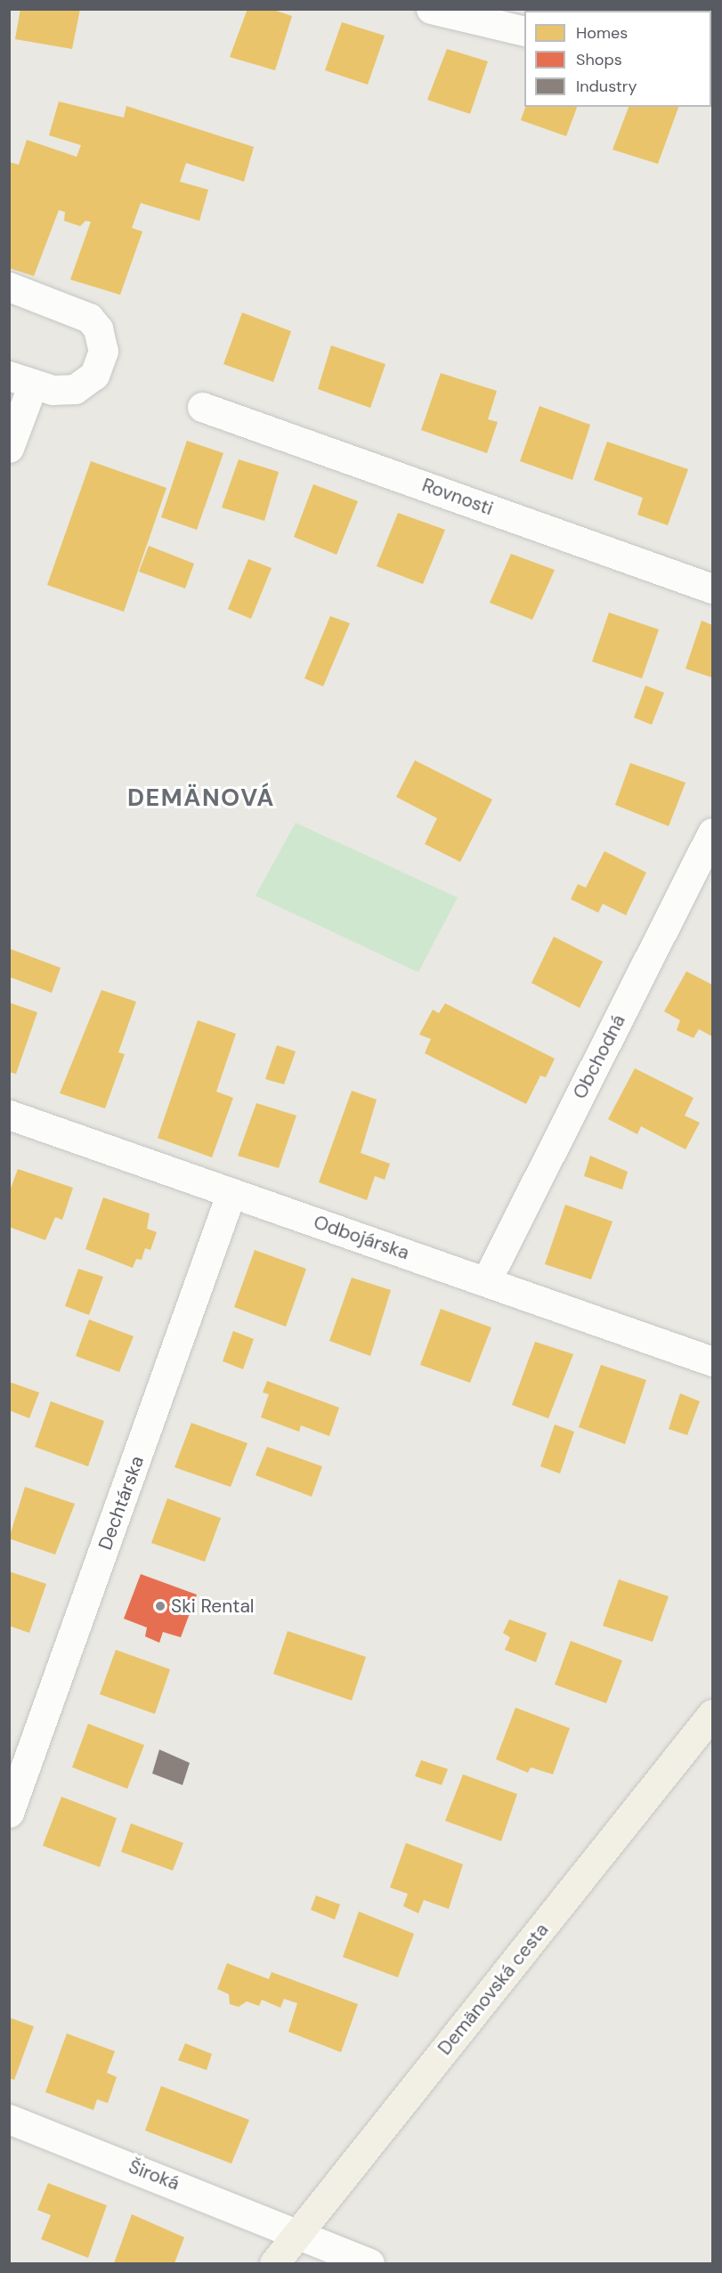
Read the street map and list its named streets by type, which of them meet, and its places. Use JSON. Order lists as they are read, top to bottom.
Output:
{
  "streets": {
    "main road": ["Demänovská cesta"],
    "street": [
      "Rovnosti",
      "Obchodná",
      "Odbojárska",
      "Dechtárska",
      "Široká"
    ]
  },
  "crossings": [
    ["Obchodná", "Odbojárska"],
    ["Odbojárska", "Dechtárska"],
    ["Demänovská cesta", "Široká"]
  ],
  "districts": ["DEMÄNOVÁ"],
  "places": ["Ski Rental"],
  "legend": ["Homes", "Shops", "Industry"]
}
